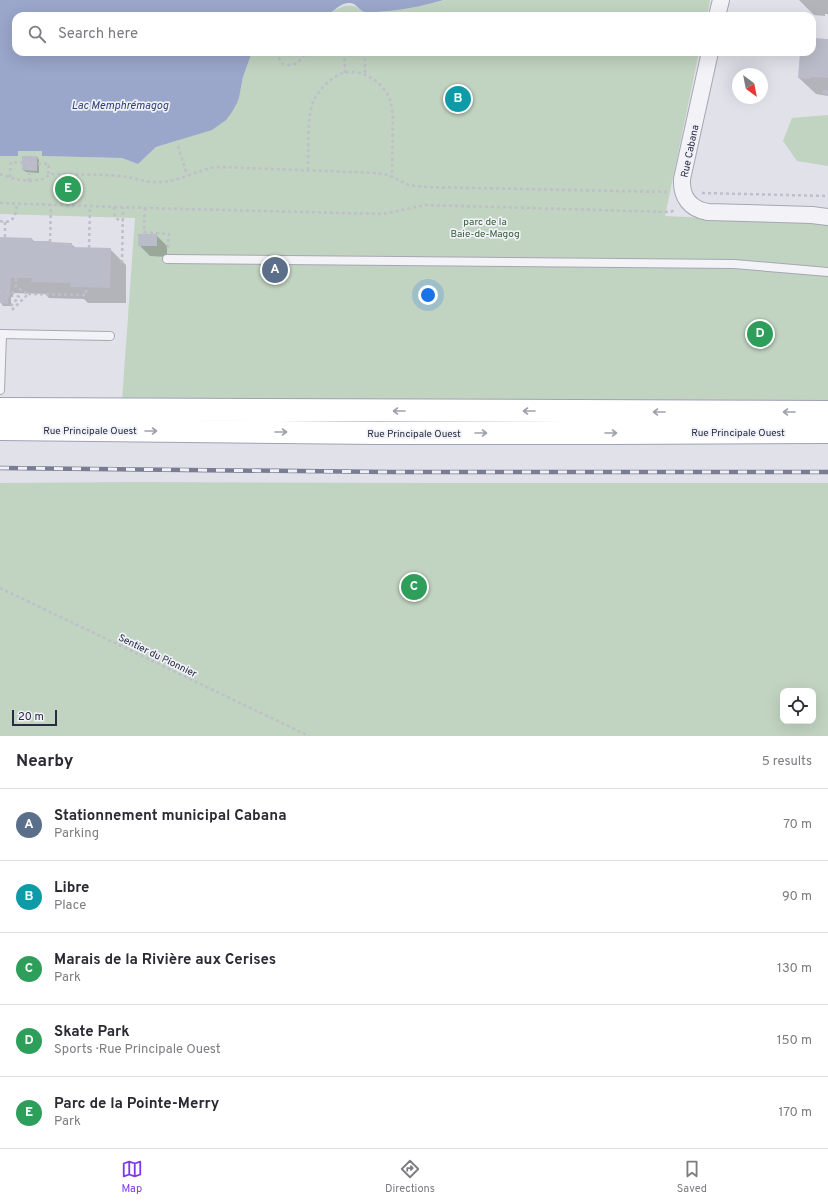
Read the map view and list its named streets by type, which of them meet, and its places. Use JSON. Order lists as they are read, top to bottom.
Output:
{
  "streets": {
    "main road": ["Rue Principale Ouest"],
    "street": ["Rue Cabana"],
    "path": ["Sentier du Pionnier"]
  },
  "water": ["Lac Memphrémagog"],
  "parks": ["parc de la Baie-de-Magog"],
  "scale_bar": "20 m",
  "north": "bottom right",
  "page": {
    "search": "Search here",
    "pins": [
      "B",
      "E",
      "A",
      "D",
      "C"
    ],
    "scale": "20 m",
    "heading": ["Nearby", "5 results"],
    "list": [
      {
        "mark": "A",
        "name": "Stationnement municipal Cabana",
        "note": "Parking",
        "value": "70 m"
      },
      {
        "mark": "B",
        "name": "Libre",
        "note": "Place",
        "value": "90 m"
      },
      {
        "mark": "C",
        "name": "Marais de la Rivière aux Cerises",
        "note": "Park",
        "value": "130 m"
      },
      {
        "mark": "D",
        "name": "Skate Park",
        "note": "Sports · Rue Principale Ouest",
        "value": "150 m"
      },
      {
        "mark": "E",
        "name": "Parc de la Pointe-Merry",
        "note": "Park",
        "value": "170 m"
      }
    ],
    "nav": ["Map", "Directions", "Saved"]
  }
}
